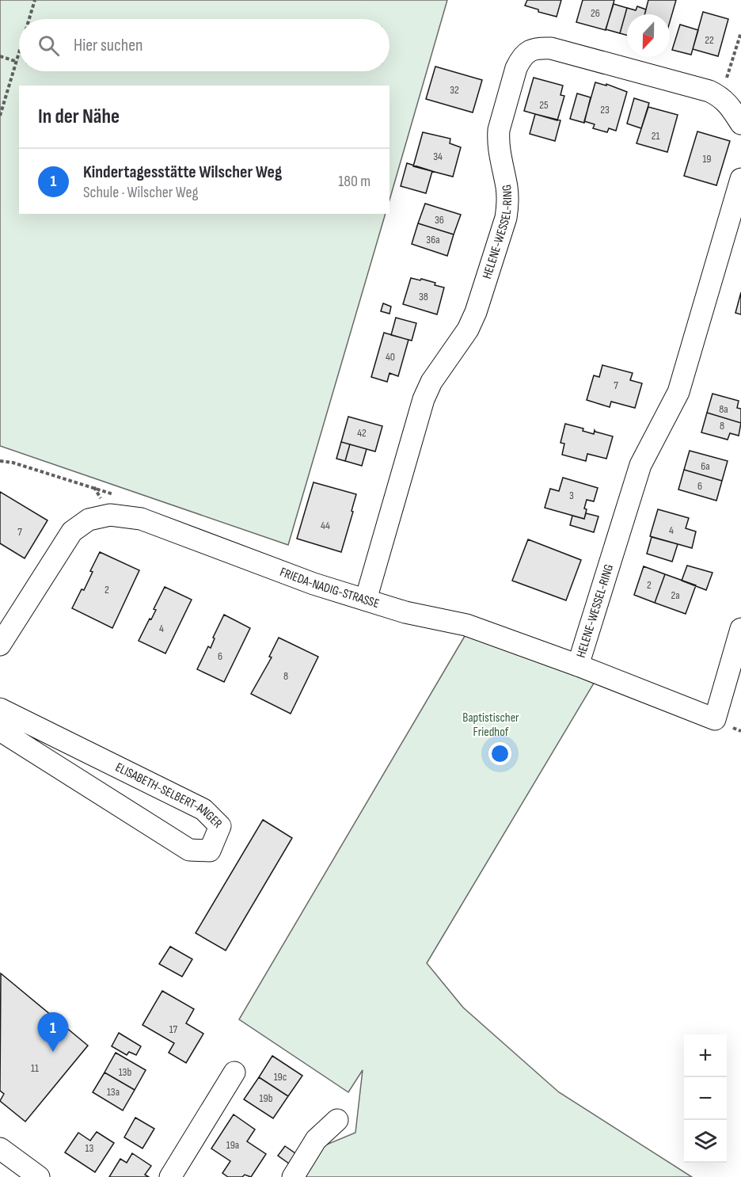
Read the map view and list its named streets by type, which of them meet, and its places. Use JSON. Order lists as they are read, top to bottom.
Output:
{
  "streets": {
    "street": ["HELENE-WESSEL-RING", "FRIEDA-NADIG-STRASSE", "ELISABETH-SELBERT-ANGER"]
  },
  "crossings": [
    ["HELENE-WESSEL-RING", "FRIEDA-NADIG-STRASSE"]
  ],
  "parks": ["Baptistischer Friedhof"],
  "house_numbers": [
    "26",
    "22",
    "32",
    "25",
    "23",
    "21",
    "34",
    "19",
    "36",
    "36a",
    "38",
    "40",
    "7",
    "8a",
    "8",
    "42",
    "6a",
    "6",
    "3",
    "44",
    "4",
    "7",
    "2",
    "2",
    "2a",
    "4",
    "6",
    "8",
    "17",
    "11",
    "13b",
    "19c",
    "13a",
    "19b",
    "19a",
    "13"
  ],
  "north": "bottom",
  "page": {
    "search": "Hier suchen",
    "heading": "In der Nähe",
    "list": [
      {
        "mark": "1",
        "name": "Kindertagesstätte Wilscher Weg",
        "note": "Schule · Wilscher Weg",
        "value": "180 m"
      }
    ],
    "pins": "1",
    "map_buttons": ["+", "−"]
  }
}
